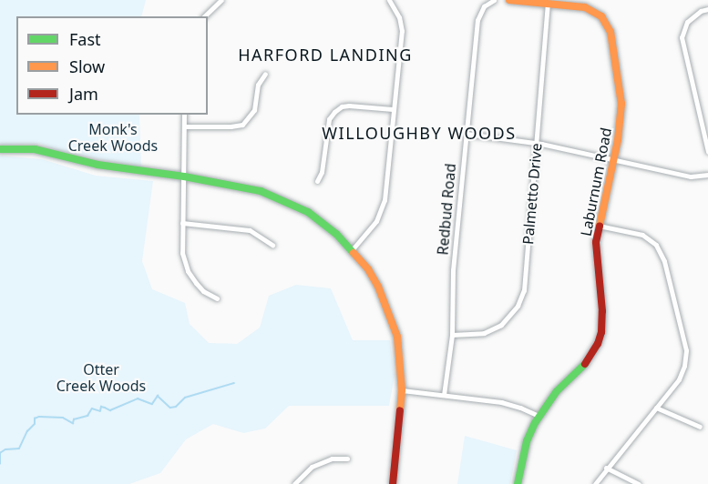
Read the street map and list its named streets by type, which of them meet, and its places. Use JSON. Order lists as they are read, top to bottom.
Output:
{
  "streets": {
    "street": ["Laburnum Road", "Palmetto Drive", "Redbud Road"]
  },
  "crossings": [
    ["Laburnum Road", "Palmetto Drive"],
    ["Palmetto Drive", "Redbud Road"]
  ],
  "districts": ["HARFORD LANDING", "WILLOUGHBY WOODS"],
  "parks": ["Monk's Creek Woods", "Otter Creek Woods"],
  "legend": ["Fast", "Slow", "Jam"]
}
